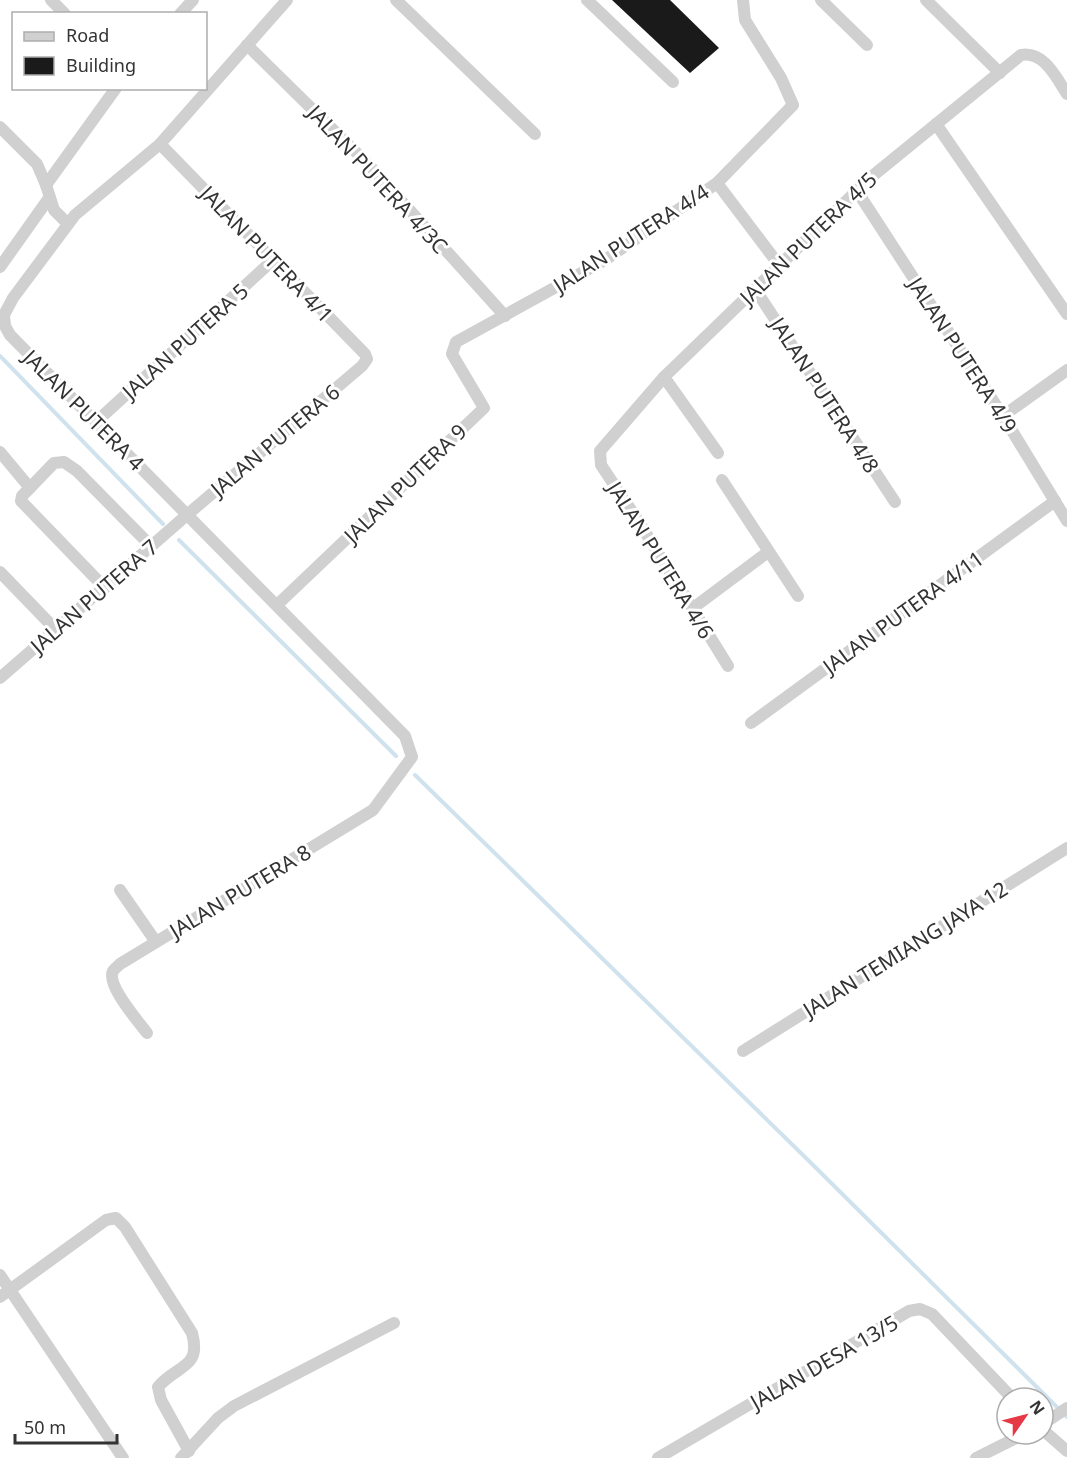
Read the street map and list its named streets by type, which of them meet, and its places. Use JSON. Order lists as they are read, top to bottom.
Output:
{
  "streets": {
    "street": [
      "JALAN PUTERA 4/3C",
      "JALAN PUTERA 4/4",
      "JALAN PUTERA 4/5",
      "JALAN PUTERA 4/1",
      "JALAN PUTERA 5",
      "JALAN PUTERA 4/9",
      "JALAN PUTERA 4/8",
      "JALAN PUTERA 4",
      "JALAN PUTERA 6",
      "JALAN PUTERA 9",
      "JALAN PUTERA 4/6",
      "JALAN PUTERA 7",
      "JALAN PUTERA 4/11",
      "JALAN PUTERA 8",
      "JALAN TEMIANG JAYA 12",
      "JALAN DESA 13/5"
    ]
  },
  "crossings": [
    ["JALAN PUTERA 4/3C", "JALAN PUTERA 4/4"],
    ["JALAN PUTERA 4/3C", "JALAN PUTERA 4"],
    ["JALAN PUTERA 4/4", "JALAN PUTERA 9"],
    ["JALAN PUTERA 4/5", "JALAN PUTERA 4/9"],
    ["JALAN PUTERA 4/5", "JALAN PUTERA 4/8"],
    ["JALAN PUTERA 4/5", "JALAN PUTERA 4/6"],
    ["JALAN PUTERA 4/1", "JALAN PUTERA 5"],
    ["JALAN PUTERA 4/1", "JALAN PUTERA 4"],
    ["JALAN PUTERA 4/1", "JALAN PUTERA 6"],
    ["JALAN PUTERA 5", "JALAN PUTERA 4"],
    ["JALAN PUTERA 4/9", "JALAN PUTERA 4/11"],
    ["JALAN PUTERA 4", "JALAN PUTERA 6"],
    ["JALAN PUTERA 4", "JALAN PUTERA 9"],
    ["JALAN PUTERA 4", "JALAN PUTERA 7"],
    ["JALAN PUTERA 4", "JALAN PUTERA 8"],
    ["JALAN PUTERA 6", "JALAN PUTERA 7"]
  ],
  "legend": ["Road", "Building"],
  "scale_bar": "50 m",
  "north": "top right"
}
